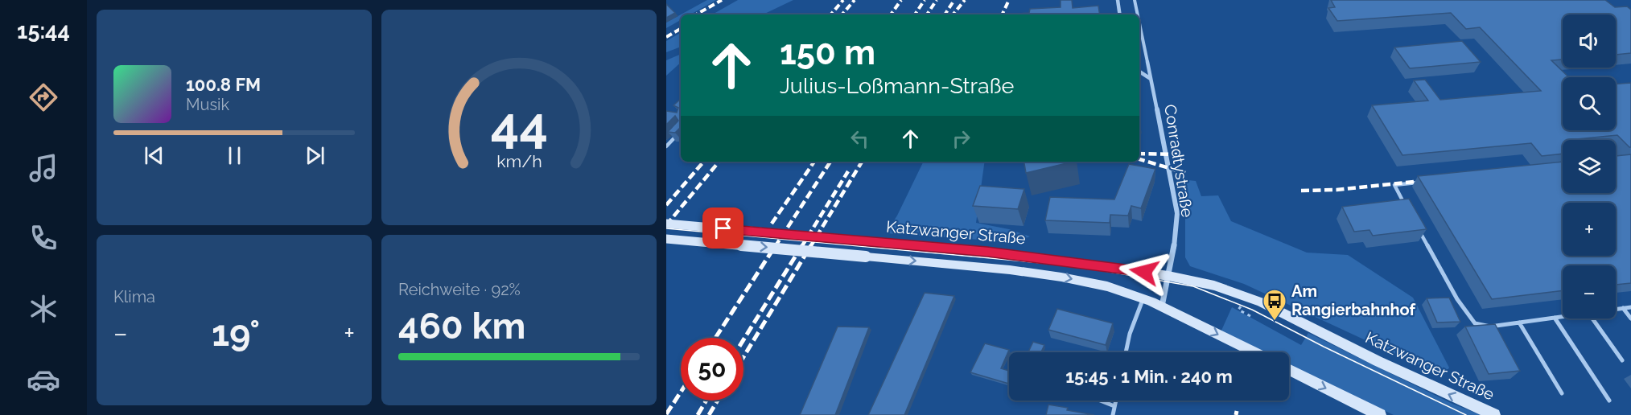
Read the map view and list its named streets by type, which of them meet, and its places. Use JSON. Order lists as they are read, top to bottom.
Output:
{
  "streets": {
    "main road": ["Katzwanger Straße"],
    "street": ["Conradtystraße"]
  },
  "crossings": [
    ["Conradtystraße", "Katzwanger Straße"]
  ],
  "places": {
    "bus stop": ["Am Rangierbahnhof"]
  },
  "page": {
    "tabs": "15:44",
    "map_buttons": ["+", "−"],
    "turn": ["150 m", "Julius-Loßmann-Straße"],
    "song": ["100.8 FM", "Musik"],
    "tile": [
      "Klima",
      ["Reichweite · 92%", "460 km"]
    ],
    "heat": ["−", "19°", "+"],
    "limit": "50",
    "trip": "15:45 · 1 Min. · 240 m",
    "gauge": ["44", "km/h"]
  }
}
